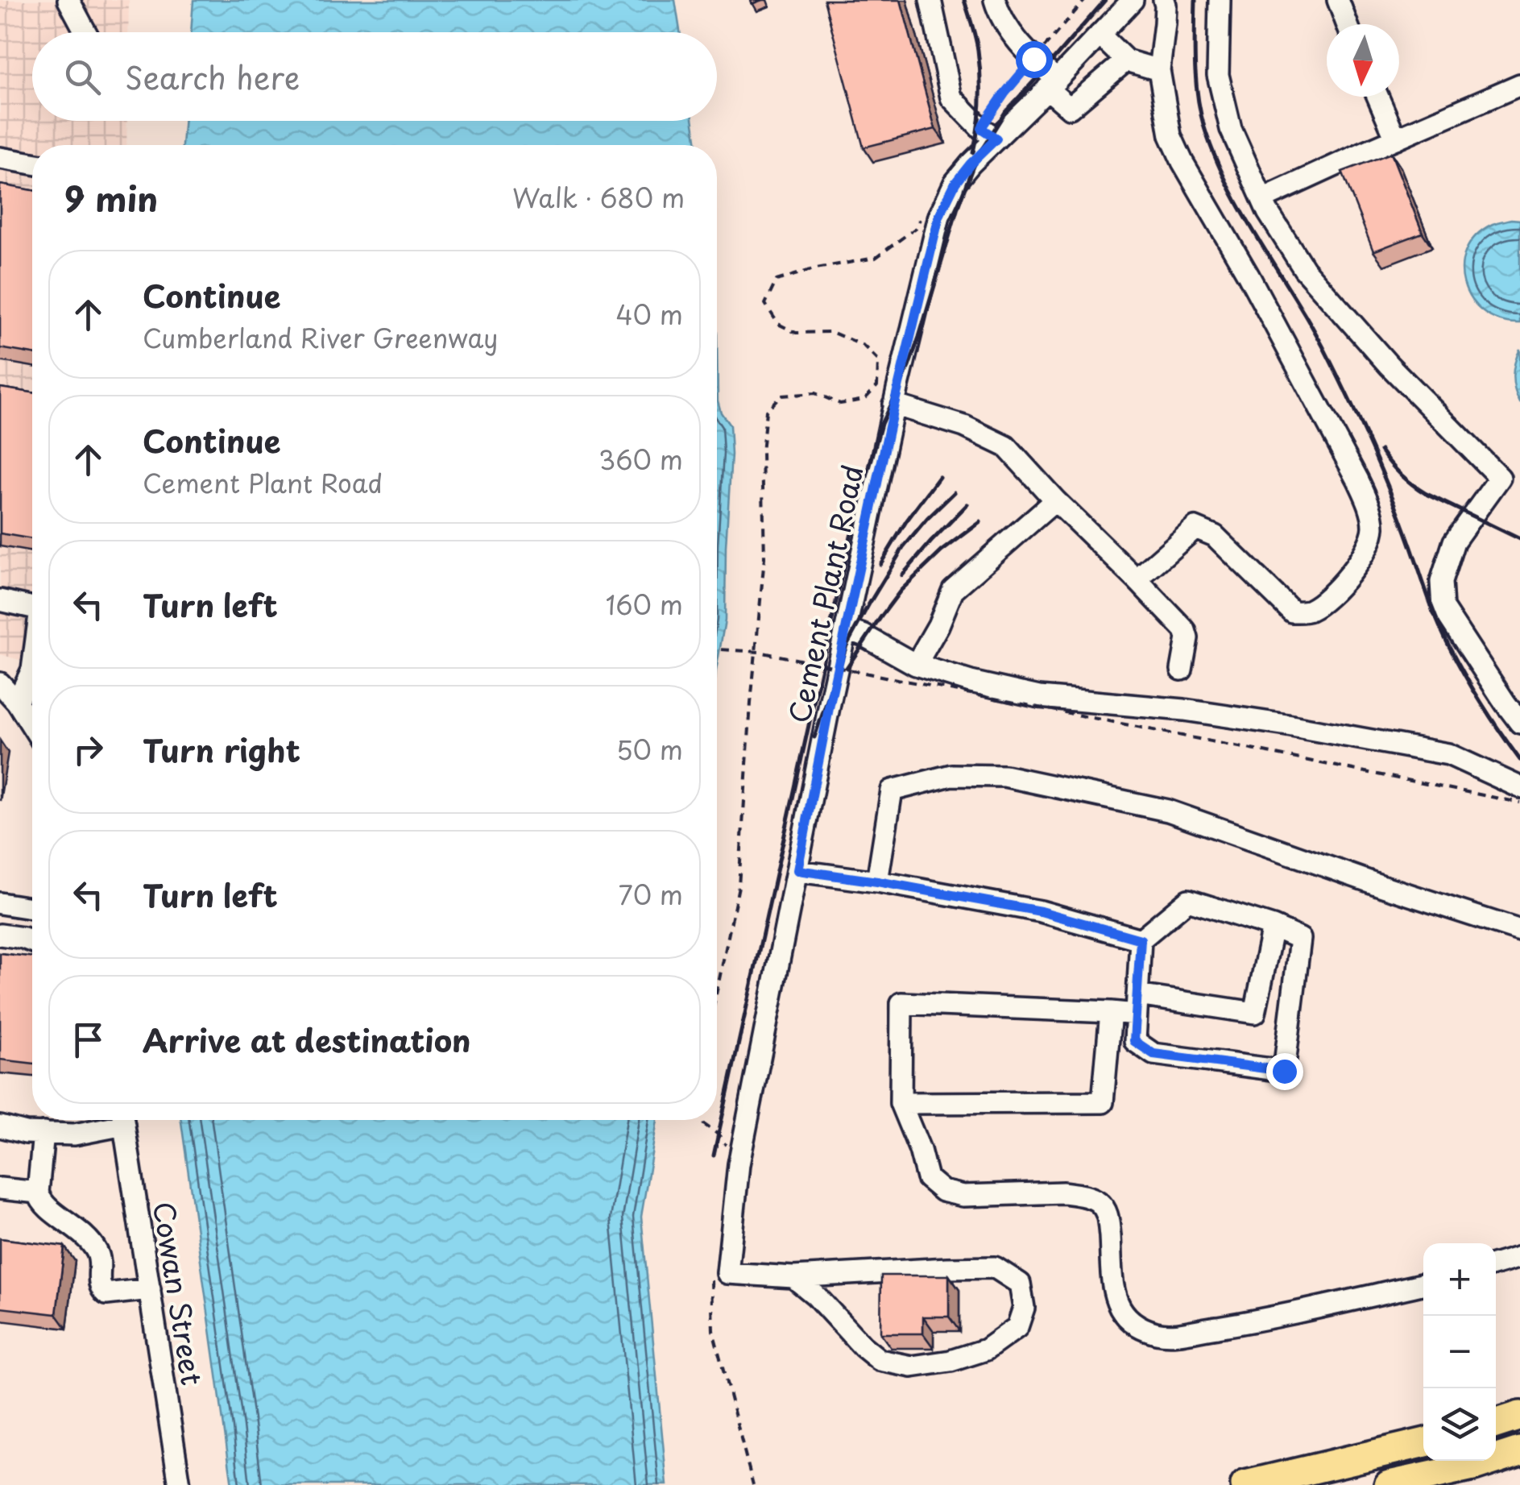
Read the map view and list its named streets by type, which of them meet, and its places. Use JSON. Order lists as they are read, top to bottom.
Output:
{
  "streets": {
    "street": ["Cement Plant Road", "Cowan Street"]
  },
  "north": "bottom",
  "page": {
    "search": "Search here",
    "heading": ["9 min", "Walk · 680 m"],
    "list": [
      ["Continue", "Cumberland River Greenway", "40 m"],
      ["Continue", "Cement Plant Road", "360 m"],
      ["Turn left", "160 m"],
      ["Turn right", "50 m"],
      ["Turn left", "70 m"],
      "Arrive at destination"
    ],
    "map_buttons": ["+", "−"]
  }
}
